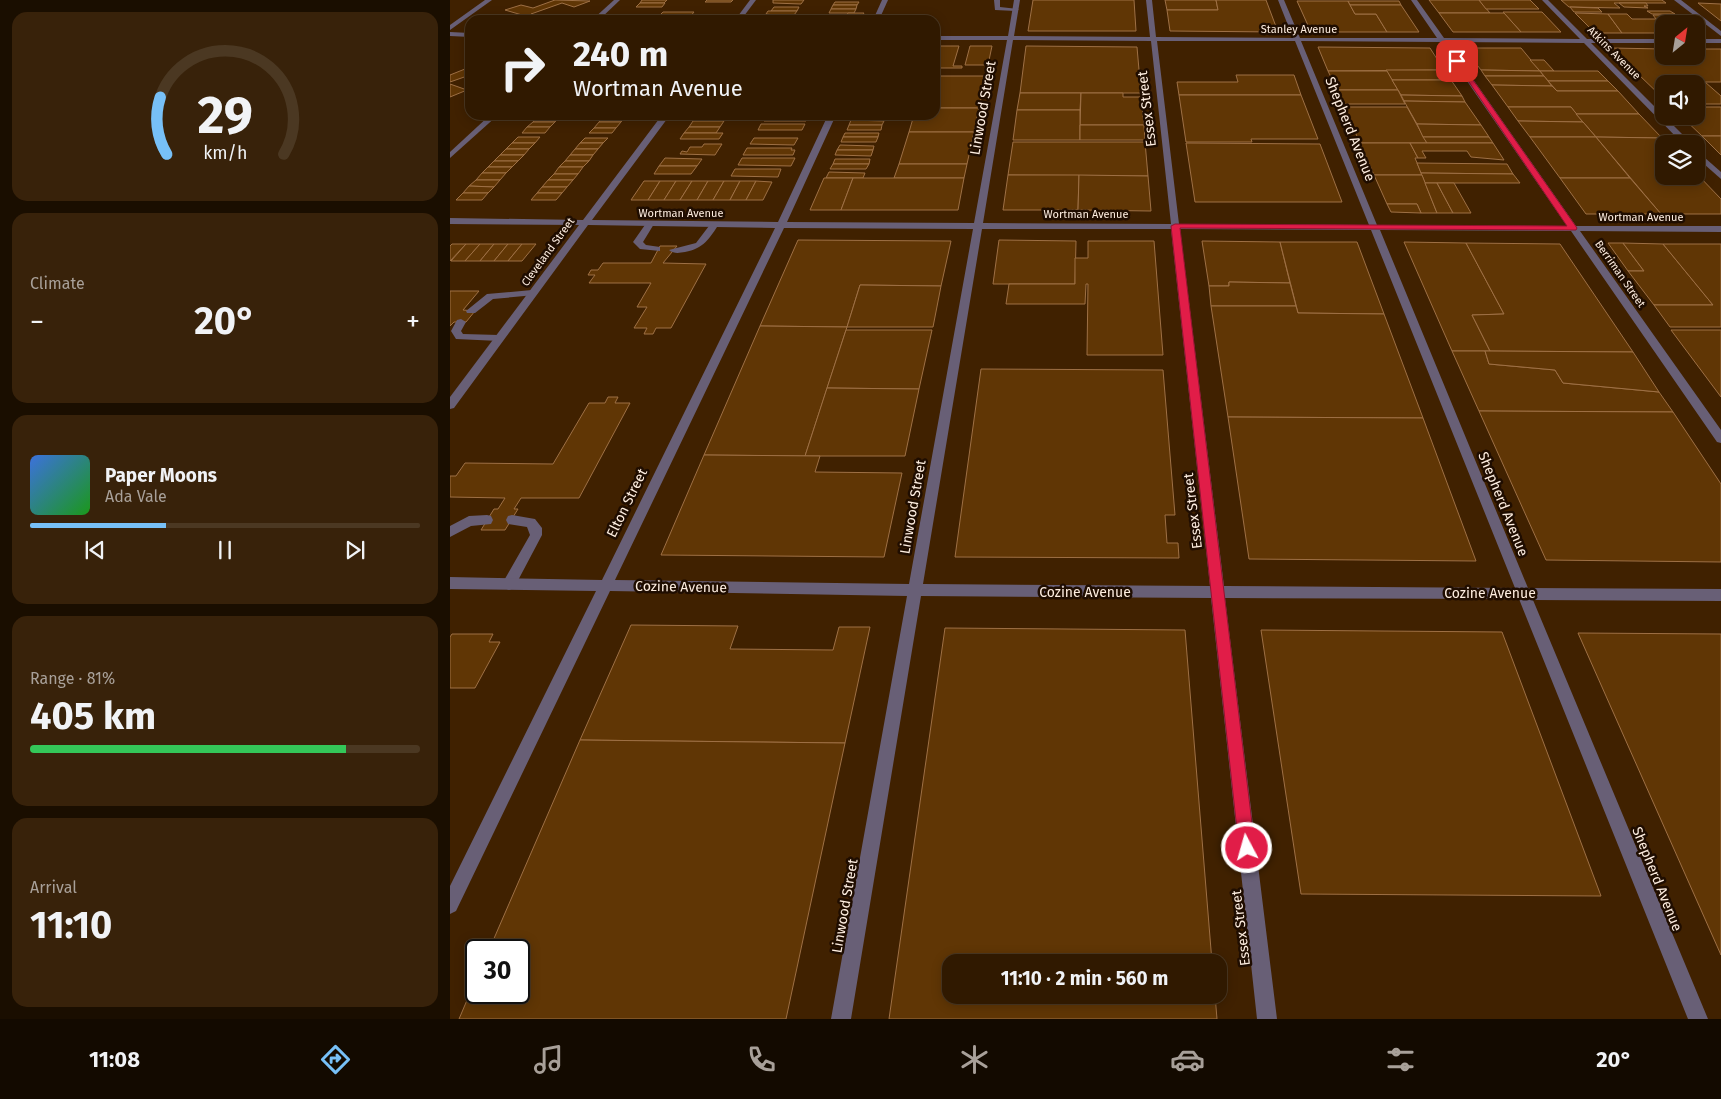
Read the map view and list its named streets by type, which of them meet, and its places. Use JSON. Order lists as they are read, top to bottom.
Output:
{
  "streets": {
    "street": [
      "Stanley Avenue",
      "Atkins Avenue",
      "Linwood Street",
      "Essex Street",
      "Shepherd Avenue",
      "Wortman Avenue",
      "Cleveland Street",
      "Berriman Street",
      "Elton Street",
      "Cozine Avenue"
    ]
  },
  "crossings": [
    ["Stanley Avenue", "Atkins Avenue"],
    ["Stanley Avenue", "Linwood Street"],
    ["Stanley Avenue", "Essex Street"],
    ["Stanley Avenue", "Shepherd Avenue"],
    ["Stanley Avenue", "Berriman Street"],
    ["Linwood Street", "Wortman Avenue"],
    ["Linwood Street", "Cozine Avenue"],
    ["Essex Street", "Wortman Avenue"],
    ["Essex Street", "Cozine Avenue"],
    ["Shepherd Avenue", "Wortman Avenue"],
    ["Shepherd Avenue", "Cozine Avenue"],
    ["Wortman Avenue", "Cleveland Street"],
    ["Wortman Avenue", "Berriman Street"],
    ["Wortman Avenue", "Elton Street"],
    ["Elton Street", "Cozine Avenue"]
  ],
  "north": "top right",
  "page": {
    "turn": ["240 m", "Wortman Avenue"],
    "tile": [
      "Climate",
      ["Range · 81%", "405 km"],
      ["Arrival", "11:10"]
    ],
    "heat": ["−", "20°", "+"],
    "song": ["Paper Moons", "Ada Vale"],
    "limit": "30",
    "trip": "11:10 · 2 min · 560 m",
    "tabs": ["11:08", "20°"],
    "gauge": ["29", "km/h"]
  }
}
